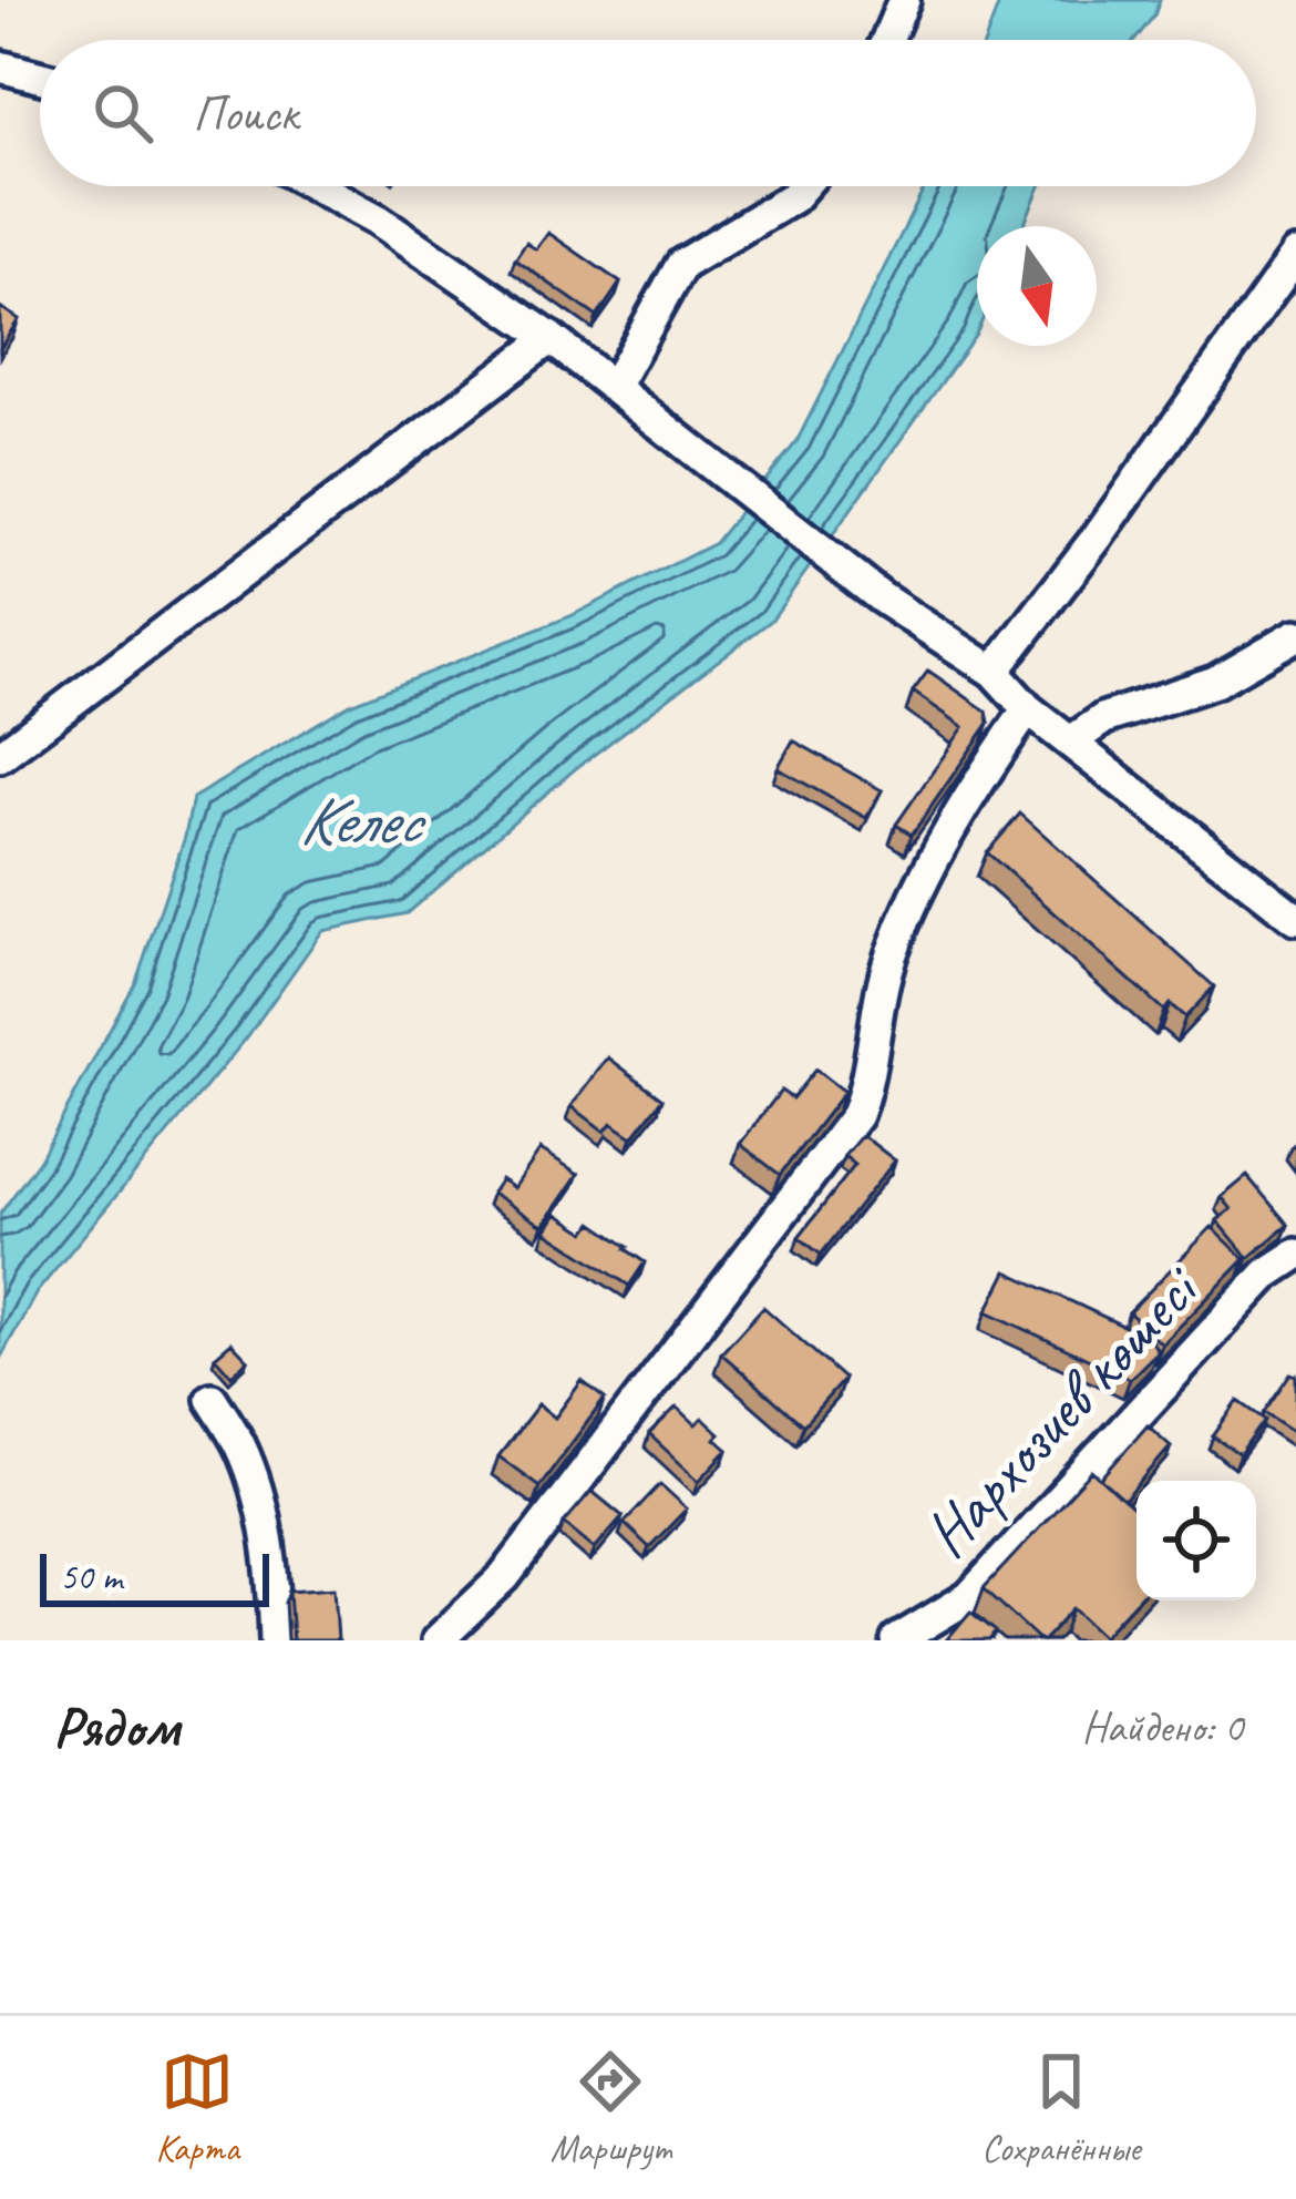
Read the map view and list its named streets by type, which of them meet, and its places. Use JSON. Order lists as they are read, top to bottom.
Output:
{
  "streets": {
    "street": ["Нархозиев көшесі"]
  },
  "water": ["Келес"],
  "scale_bar": "50 m",
  "north": "bottom",
  "page": {
    "search": "Поиск",
    "scale": "50 m",
    "heading": ["Рядом", "Найдено: 0"],
    "nav": ["Карта", "Маршрут", "Сохранённые"]
  }
}
